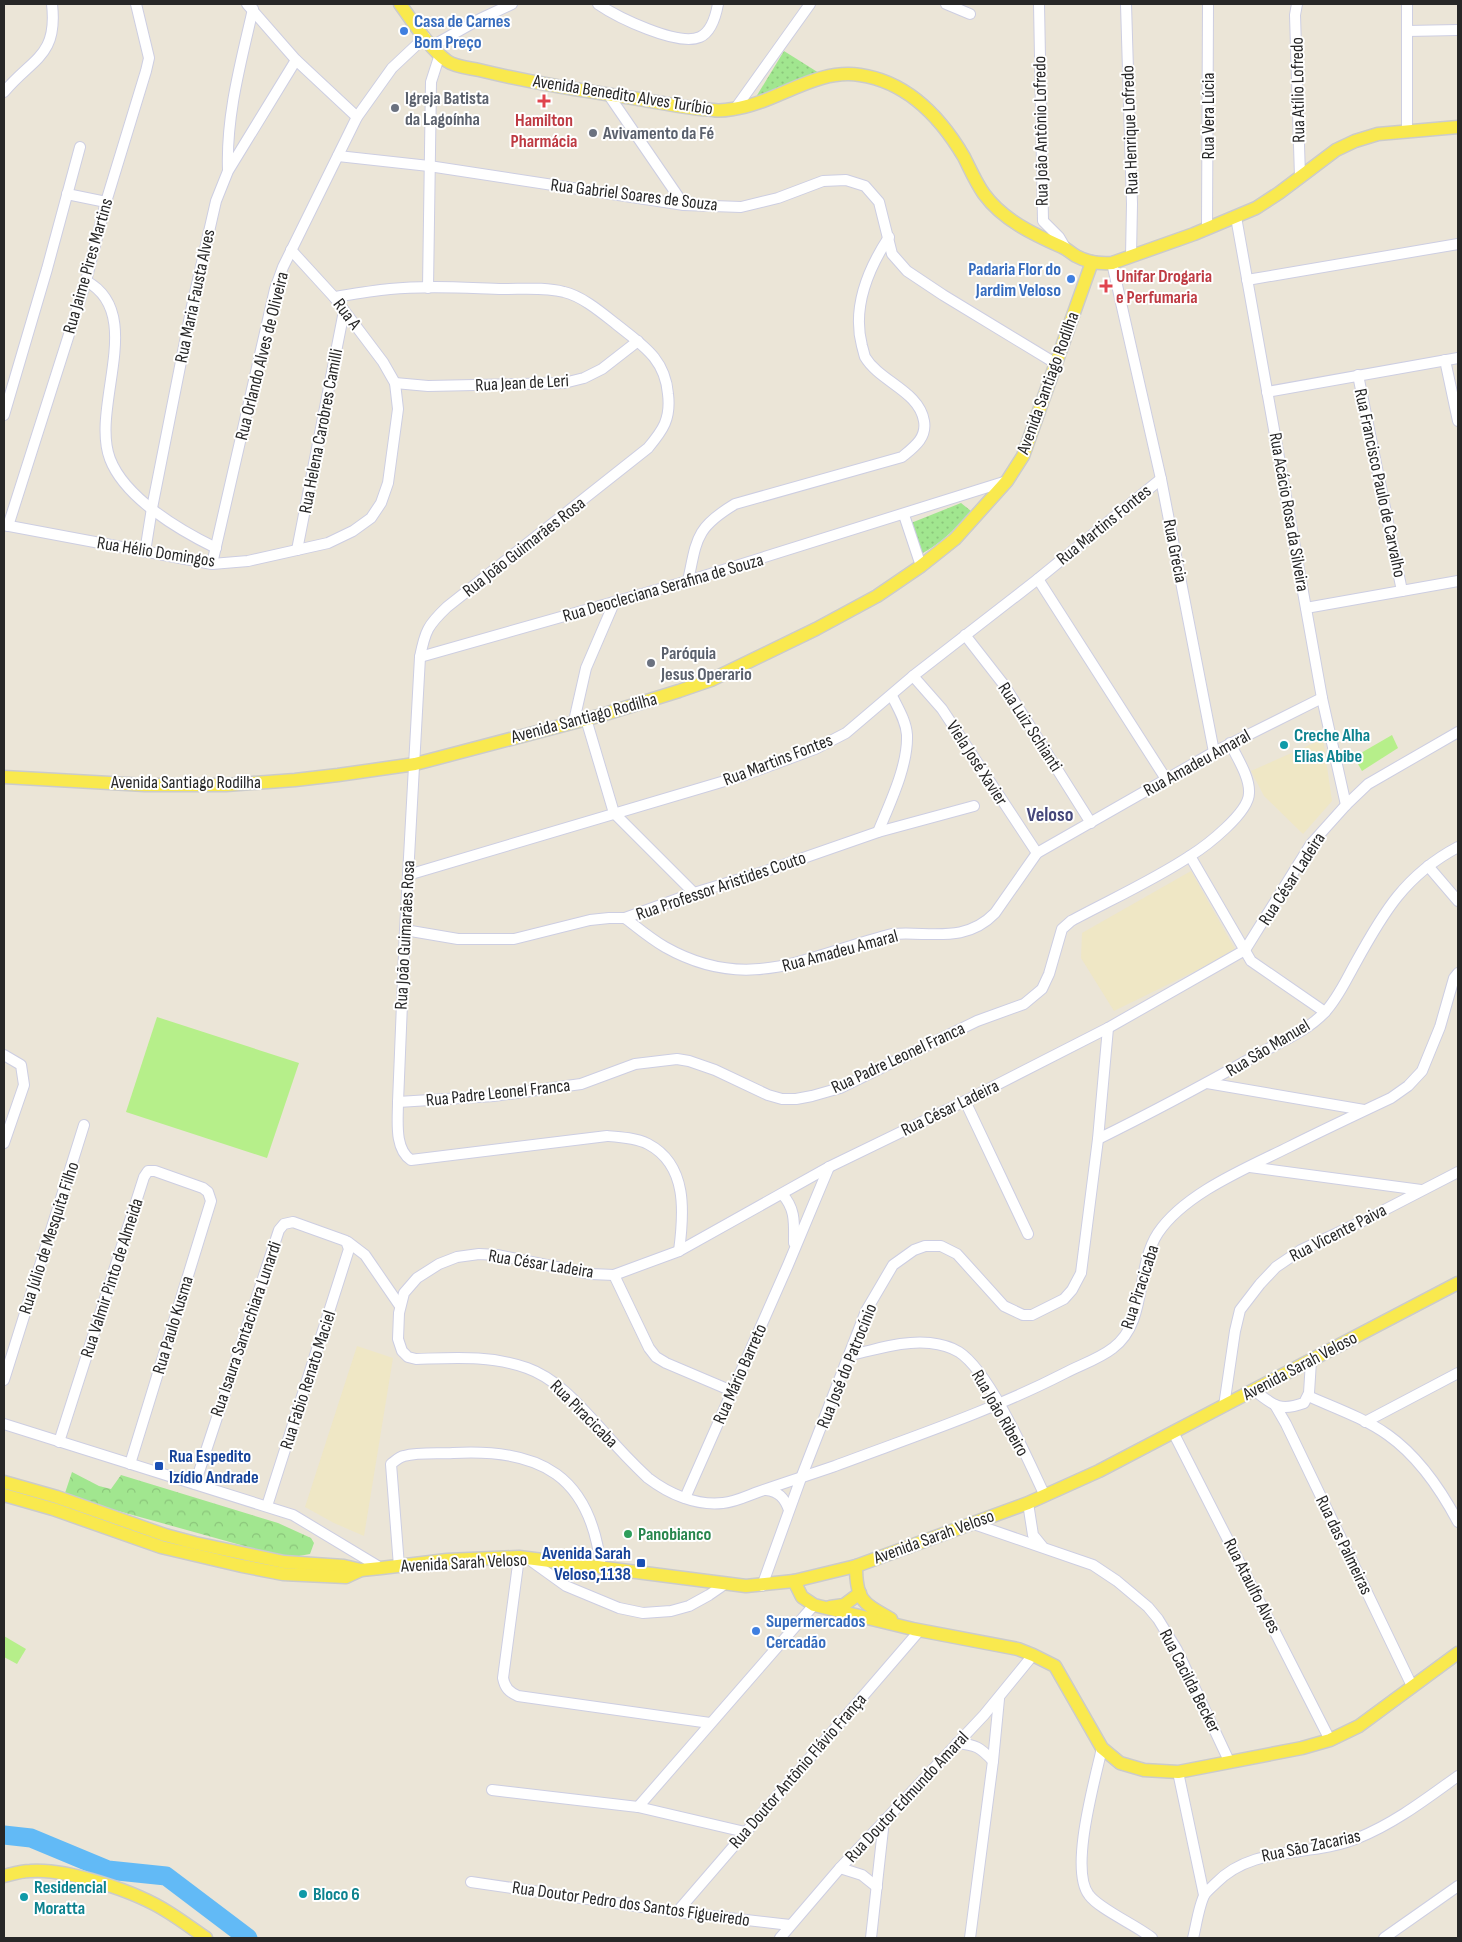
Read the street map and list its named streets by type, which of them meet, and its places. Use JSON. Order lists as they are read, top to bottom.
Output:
{
  "streets": {
    "main road": ["Avenida Benedito Alves Turíbio", "Avenida Santiago Rodilha", "Avenida Sarah Veloso"],
    "street": [
      "Rua Atílio Lofredo",
      "Rua Vera Lúcia",
      "Rua Henrique Lofredo",
      "Rua João Antônio Lofredo",
      "Rua Gabriel Soares de Souza",
      "Rua Jaime Pires Martins",
      "Rua Maria Fausta Alves",
      "Rua A",
      "Rua Orlando Alves de Oliveira",
      "Rua Jean de Leri",
      "Rua Helena Carobres Camilli",
      "Rua Francisco Paulo de Carvalho",
      "Rua Acácio Rosa da Silveira",
      "Rua Martins Fontes",
      "Rua João Guimarães Rosa",
      "Rua Grécia",
      "Rua Hélio Domingos",
      "Rua Deocleciana Serafina de Souza",
      "Rua Luiz Schianti",
      "Viela José Xavier",
      "Rua Amadeu Amaral",
      "Rua César Ladeira",
      "Rua Professor Aristides Couto",
      "Rua São Manuel",
      "Rua Padre Leonel Franca",
      "Rua Vicente Paiva",
      "Rua Júlio de Mesquita Filho",
      "Rua Valmir Pinto de Almeida",
      "Rua Piracicaba",
      "Rua Paulo Kusma",
      "Rua Isaura Santachiara Lunardi",
      "Rua José do Patrocínio",
      "Rua Mário Barreto",
      "Rua Fabio Renato Maciel",
      "Rua João Ribeiro",
      "Rua das Palmeiras",
      "Rua Ataulfo Alves",
      "Rua Cacilda Becker",
      "Rua Doutor Antônio Flávio França",
      "Rua Doutor Edmundo Amaral",
      "Rua São Zacarias",
      "Rua Doutor Pedro dos Santos Figueiredo"
    ]
  },
  "crossings": [
    ["Avenida Benedito Alves Turíbio", "Rua João Antônio Lofredo"],
    ["Avenida Benedito Alves Turíbio", "Rua Orlando Alves de Oliveira"],
    ["Avenida Benedito Alves Turíbio", "Avenida Santiago Rodilha"],
    ["Rua Gabriel Soares de Souza", "Rua Orlando Alves de Oliveira"],
    ["Rua Gabriel Soares de Souza", "Avenida Santiago Rodilha"],
    ["Rua Jaime Pires Martins", "Rua Hélio Domingos"],
    ["Rua Maria Fausta Alves", "Rua Hélio Domingos"],
    ["Rua A", "Rua Orlando Alves de Oliveira"],
    ["Rua A", "Rua Jean de Leri"],
    ["Rua A", "Rua Helena Carobres Camilli"],
    ["Rua A", "Rua João Guimarães Rosa"],
    ["Rua A", "Rua Hélio Domingos"],
    ["Rua Orlando Alves de Oliveira", "Rua Hélio Domingos"],
    ["Rua Jean de Leri", "Rua João Guimarães Rosa"],
    ["Rua Jean de Leri", "Rua Hélio Domingos"],
    ["Avenida Santiago Rodilha", "Rua João Guimarães Rosa"],
    ["Avenida Santiago Rodilha", "Rua Deocleciana Serafina de Souza"],
    ["Rua Helena Carobres Camilli", "Rua Hélio Domingos"],
    ["Rua Acácio Rosa da Silveira", "Rua Amadeu Amaral"],
    ["Rua Acácio Rosa da Silveira", "Rua César Ladeira"],
    ["Rua Martins Fontes", "Rua João Guimarães Rosa"],
    ["Rua Martins Fontes", "Rua Grécia"],
    ["Rua Martins Fontes", "Rua Luiz Schianti"],
    ["Rua Martins Fontes", "Viela José Xavier"],
    ["Rua João Guimarães Rosa", "Rua Deocleciana Serafina de Souza"],
    ["Rua João Guimarães Rosa", "Rua Professor Aristides Couto"],
    ["Rua João Guimarães Rosa", "Rua Padre Leonel Franca"],
    ["Rua Grécia", "Rua Amadeu Amaral"],
    ["Rua Luiz Schianti", "Rua Amadeu Amaral"],
    ["Viela José Xavier", "Rua Amadeu Amaral"],
    ["Rua Amadeu Amaral", "Rua Professor Aristides Couto"],
    ["Rua Amadeu Amaral", "Rua Padre Leonel Franca"],
    ["Rua César Ladeira", "Rua Piracicaba"],
    ["Rua César Ladeira", "Rua Isaura Santachiara Lunardi"],
    ["Rua César Ladeira", "Rua José do Patrocínio"],
    ["Rua César Ladeira", "Rua Mário Barreto"],
    ["Rua São Manuel", "Rua José do Patrocínio"],
    ["Rua Vicente Paiva", "Avenida Sarah Veloso"],
    ["Rua Valmir Pinto de Almeida", "Rua Paulo Kusma"],
    ["Rua Piracicaba", "Rua José do Patrocínio"],
    ["Rua Piracicaba", "Rua Mário Barreto"],
    ["Rua Piracicaba", "Rua João Ribeiro"],
    ["Rua Isaura Santachiara Lunardi", "Rua Fabio Renato Maciel"],
    ["Rua José do Patrocínio", "Avenida Sarah Veloso"],
    ["Rua José do Patrocínio", "Rua João Ribeiro"],
    ["Avenida Sarah Veloso", "Rua João Ribeiro"],
    ["Avenida Sarah Veloso", "Rua Ataulfo Alves"],
    ["Avenida Sarah Veloso", "Rua Cacilda Becker"],
    ["Rua Doutor Antônio Flávio França", "Rua Doutor Pedro dos Santos Figueiredo"],
    ["Rua Doutor Edmundo Amaral", "Rua Doutor Pedro dos Santos Figueiredo"]
  ],
  "districts": ["Veloso"],
  "places": {
    "other": [
      "Casa de Carnes Bom Preço",
      "Igreja Batista da Lagoínha",
      "Avivamento da Fé",
      "Padaria Flor do Jardim Veloso",
      "Paróquia Jesus Operario",
      "Creche Alha Elias Abibe",
      "Panobianco",
      "Supermercados Cercadão",
      "Bloco 6",
      "Residencial Moratta"
    ],
    "health": ["Hamilton Pharmácia", "Unifar Drogaria e Perfumaria"],
    "transit": ["Rua Espedito Izídio Andrade", "Avenida Sarah Veloso,1138"]
  }
}
